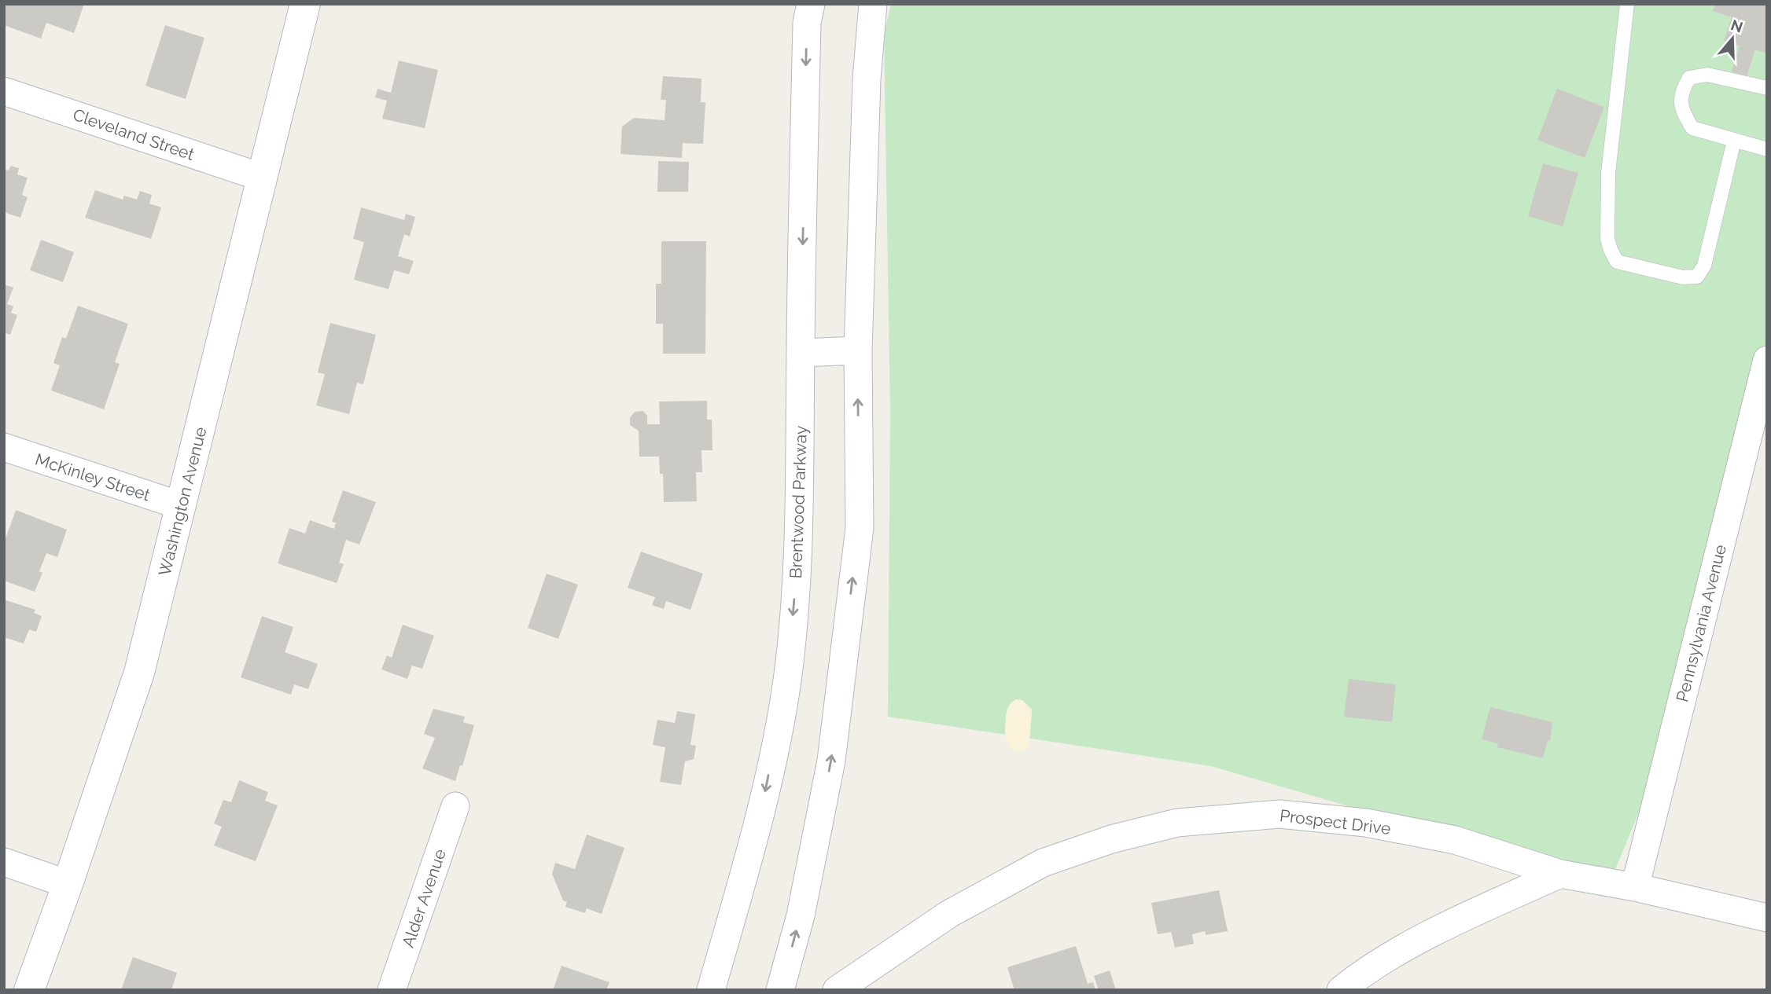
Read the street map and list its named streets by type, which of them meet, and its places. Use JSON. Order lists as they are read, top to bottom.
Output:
{
  "streets": {
    "street": [
      "Cleveland Street",
      "McKinley Street",
      "Washington Avenue",
      "Brentwood Parkway",
      "Pennsylvania Avenue",
      "Prospect Drive",
      "Alder Avenue"
    ]
  },
  "crossings": [
    ["Cleveland Street", "Washington Avenue"],
    ["McKinley Street", "Washington Avenue"],
    ["Pennsylvania Avenue", "Prospect Drive"]
  ],
  "north": "top"
}
